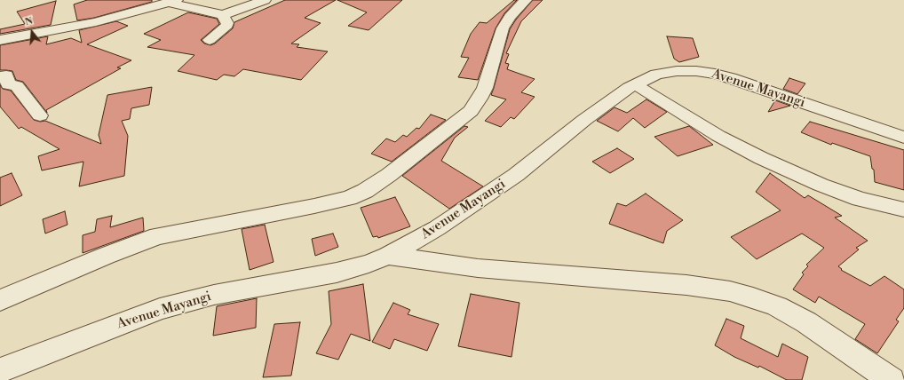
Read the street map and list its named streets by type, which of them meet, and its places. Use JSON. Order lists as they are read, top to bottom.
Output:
{
  "streets": {
    "street": ["Avenue Mayangi"]
  },
  "north": "top"
}
